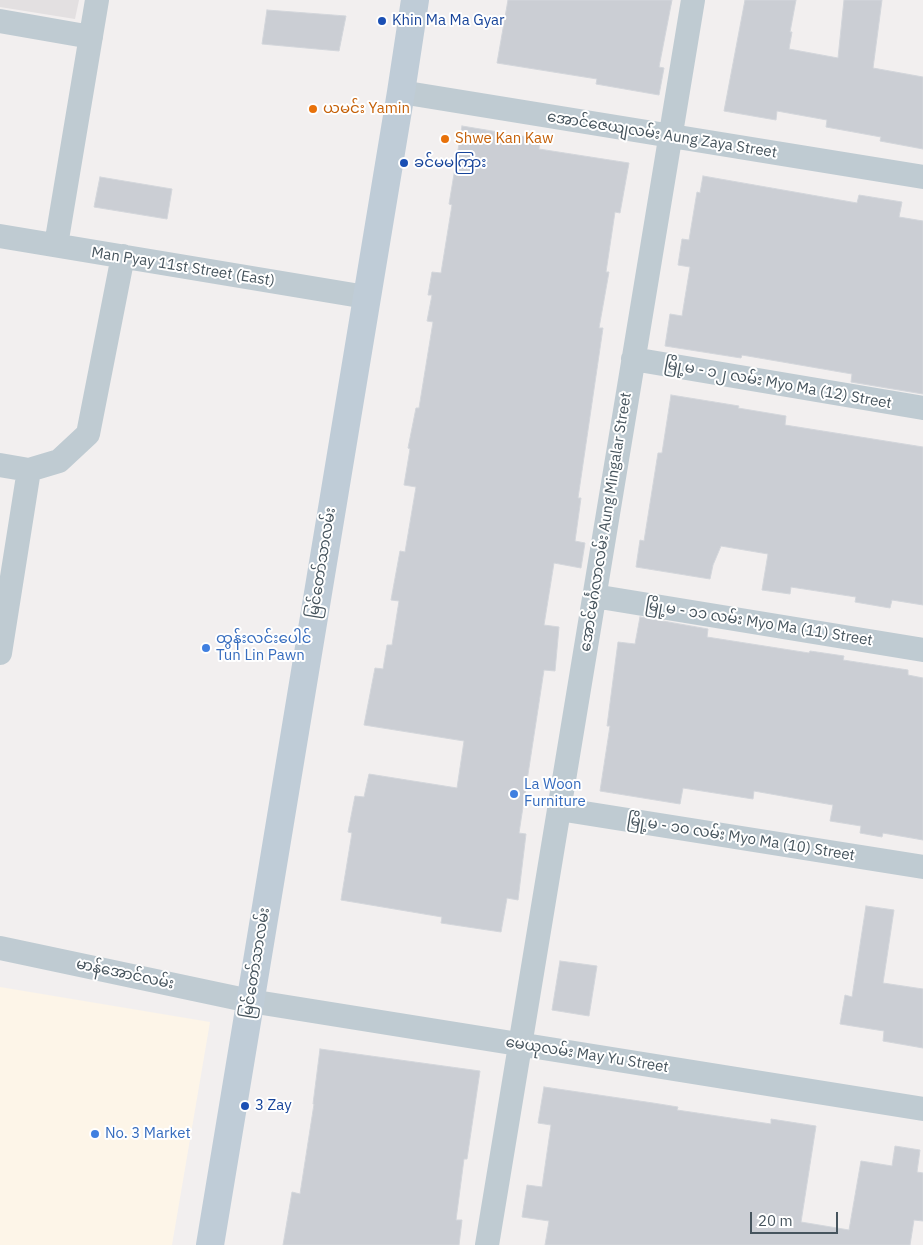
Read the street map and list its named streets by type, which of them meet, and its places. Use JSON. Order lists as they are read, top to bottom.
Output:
{
  "streets": {
    "main road": ["မြင်တော်သာလမ်း"],
    "street": [
      "အောင်ဇေယျလမ်း Aung Zaya Street",
      "Man Pyay 11st Street (East)",
      "မြို့မ - ၁၂ လမ်း Myo Ma (12) Street",
      "အောင်မင်္ဂလာလမ်း Aung Mingalar Street",
      "မြို့မ - ၁၁ လမ်း Myo Ma (11) Street",
      "မြို့မ - ၁၀ လမ်း Myo Ma (10) Street",
      "မာန်အောင်လမ်း",
      "မေယုလမ်း May Yu Street"
    ]
  },
  "crossings": [
    ["အောင်ဇေယျလမ်း Aung Zaya Street", "အောင်မင်္ဂလာလမ်း Aung Mingalar Street"],
    ["အောင်ဇေယျလမ်း Aung Zaya Street", "မြင်တော်သာလမ်း"],
    ["Man Pyay 11st Street (East)", "မြင်တော်သာလမ်း"],
    ["မြို့မ - ၁၂ လမ်း Myo Ma (12) Street", "အောင်မင်္ဂလာလမ်း Aung Mingalar Street"],
    ["အောင်မင်္ဂလာလမ်း Aung Mingalar Street", "မြို့မ - ၁၁ လမ်း Myo Ma (11) Street"],
    ["အောင်မင်္ဂလာလမ်း Aung Mingalar Street", "မြို့မ - ၁၀ လမ်း Myo Ma (10) Street"],
    ["အောင်မင်္ဂလာလမ်း Aung Mingalar Street", "မေယုလမ်း May Yu Street"],
    ["မြင်တော်သာလမ်း", "မာန်အောင်လမ်း"],
    ["မြင်တော်သာလမ်း", "မေယုလမ်း May Yu Street"],
    ["မာန်အောင်လမ်း", "မေယုလမ်း May Yu Street"]
  ],
  "places": [
    "Khin Ma Ma Gyar",
    "ယမင်း Yamin",
    "Shwe Kan Kaw",
    "ခင်မမကြား",
    "ထွန်းလင်းပေါင် Tun Lin Pawn",
    "La Woon Furniture",
    "3 Zay",
    "No. 3 Market"
  ],
  "scale_bar": "20 m"
}
